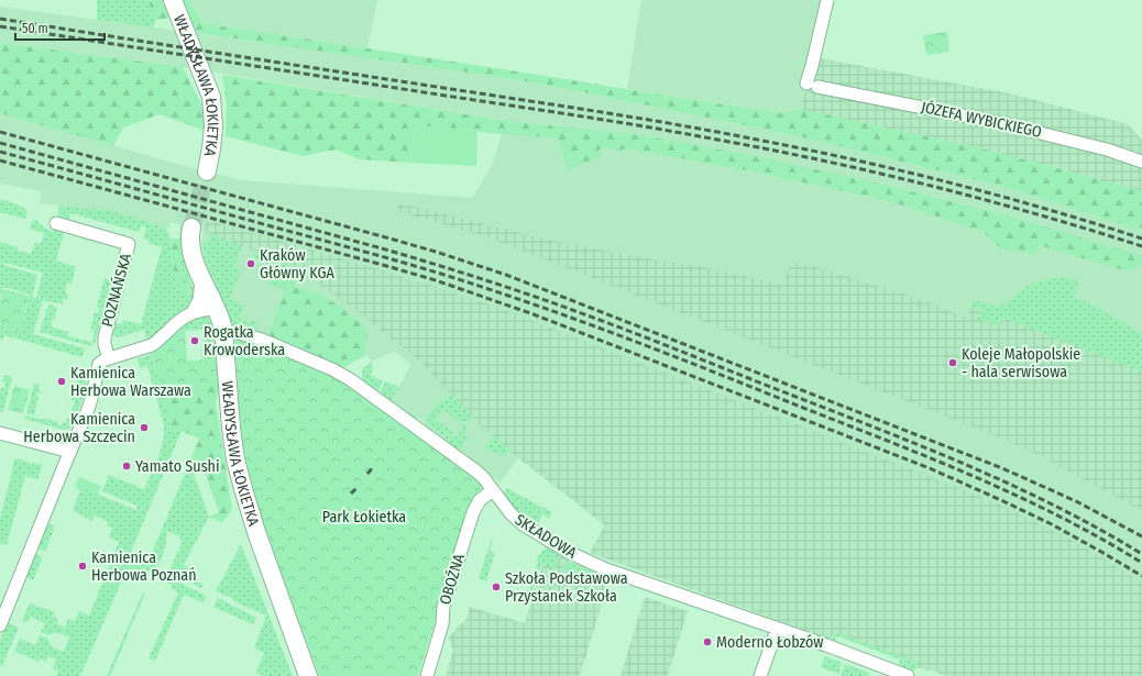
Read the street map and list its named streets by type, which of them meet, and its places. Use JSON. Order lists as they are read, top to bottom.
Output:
{
  "streets": {
    "street": [
      "WŁADYSŁAWA ŁOKIETKA",
      "JÓZEFA WYBICKIEGO",
      "POZNAŃSKA",
      "SKŁADOWA",
      "OBOŹNA"
    ]
  },
  "crossings": [
    ["WŁADYSŁAWA ŁOKIETKA", "SKŁADOWA"],
    ["SKŁADOWA", "OBOŹNA"]
  ],
  "parks": ["Park Łokietka"],
  "places": [
    "Kraków Główny KGA",
    "Rogatka Krowoderska",
    "Koleje Małopolskie - hala serwisowa",
    "Kamienica Herbowa Warszawa",
    "Kamienica Herbowa Szczecin",
    "Yamato Sushi",
    "Kamienica Herbowa Poznań",
    "Szkoła Podstawowa Przystanek Szkoła",
    "Moderno Łobzów"
  ],
  "scale_bar": "50 m"
}
